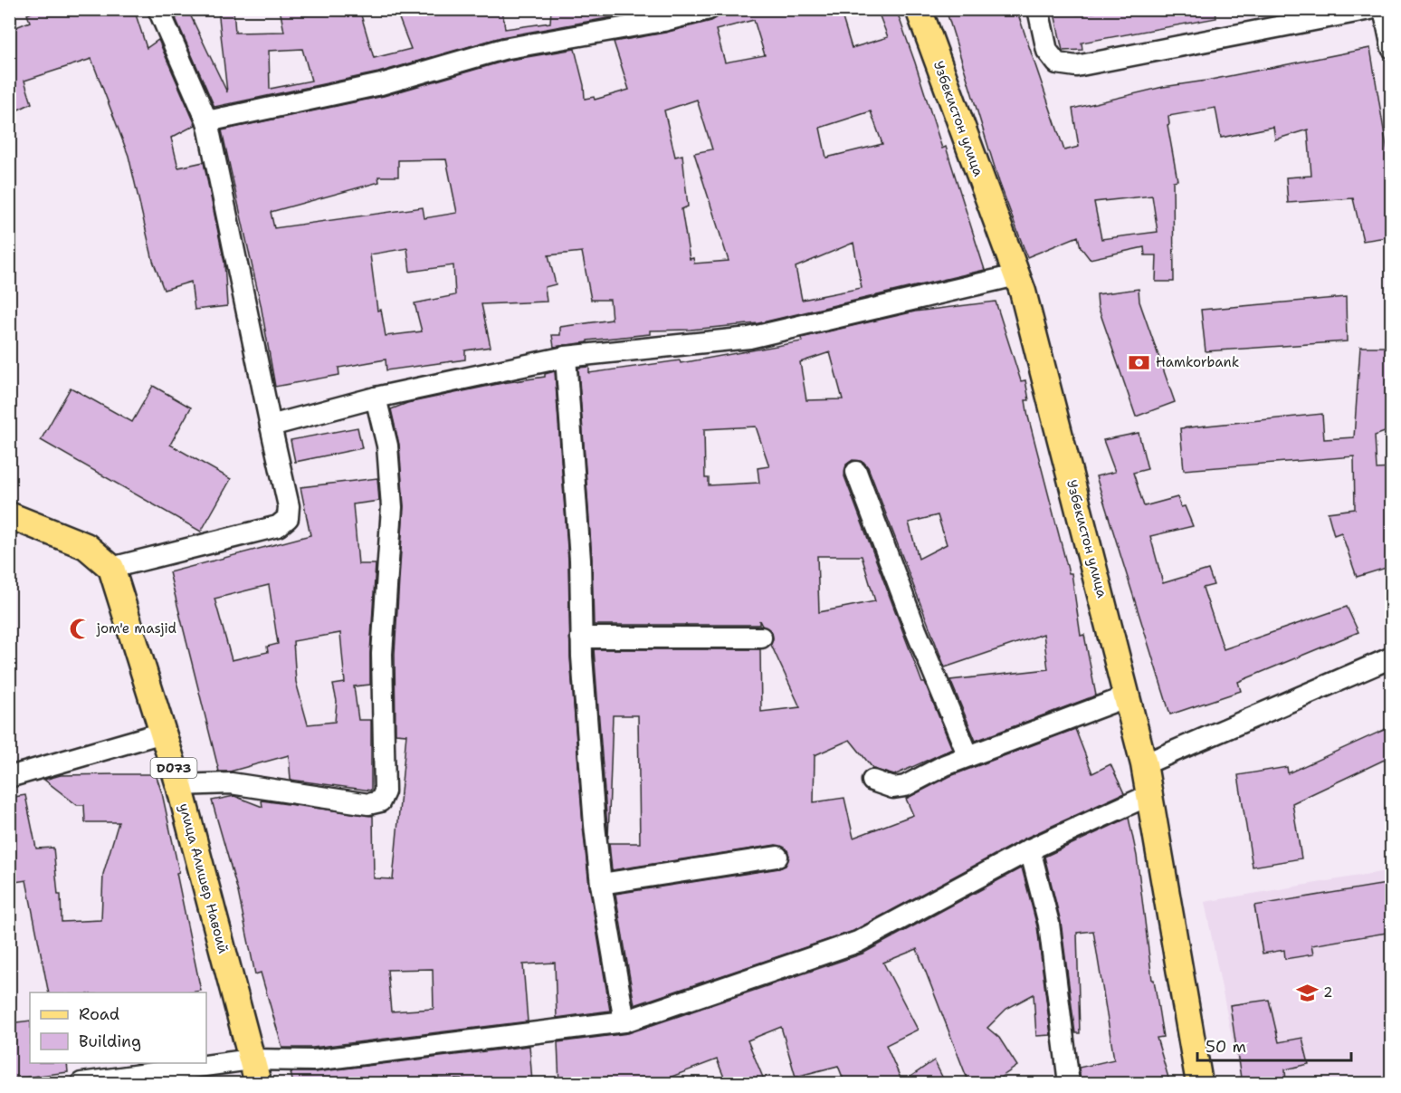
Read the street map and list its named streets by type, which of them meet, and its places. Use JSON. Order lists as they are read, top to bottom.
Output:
{
  "streets": {
    "main road": ["Узбекистон улица", "D073", "улица Алишер Навоий"]
  },
  "places": {
    "bank": ["Hamkorbank"],
    "mosque": ["jom'e masjid"],
    "school or university": ["2"]
  },
  "legend": ["Road", "Building"],
  "scale_bar": "50 m"
}
